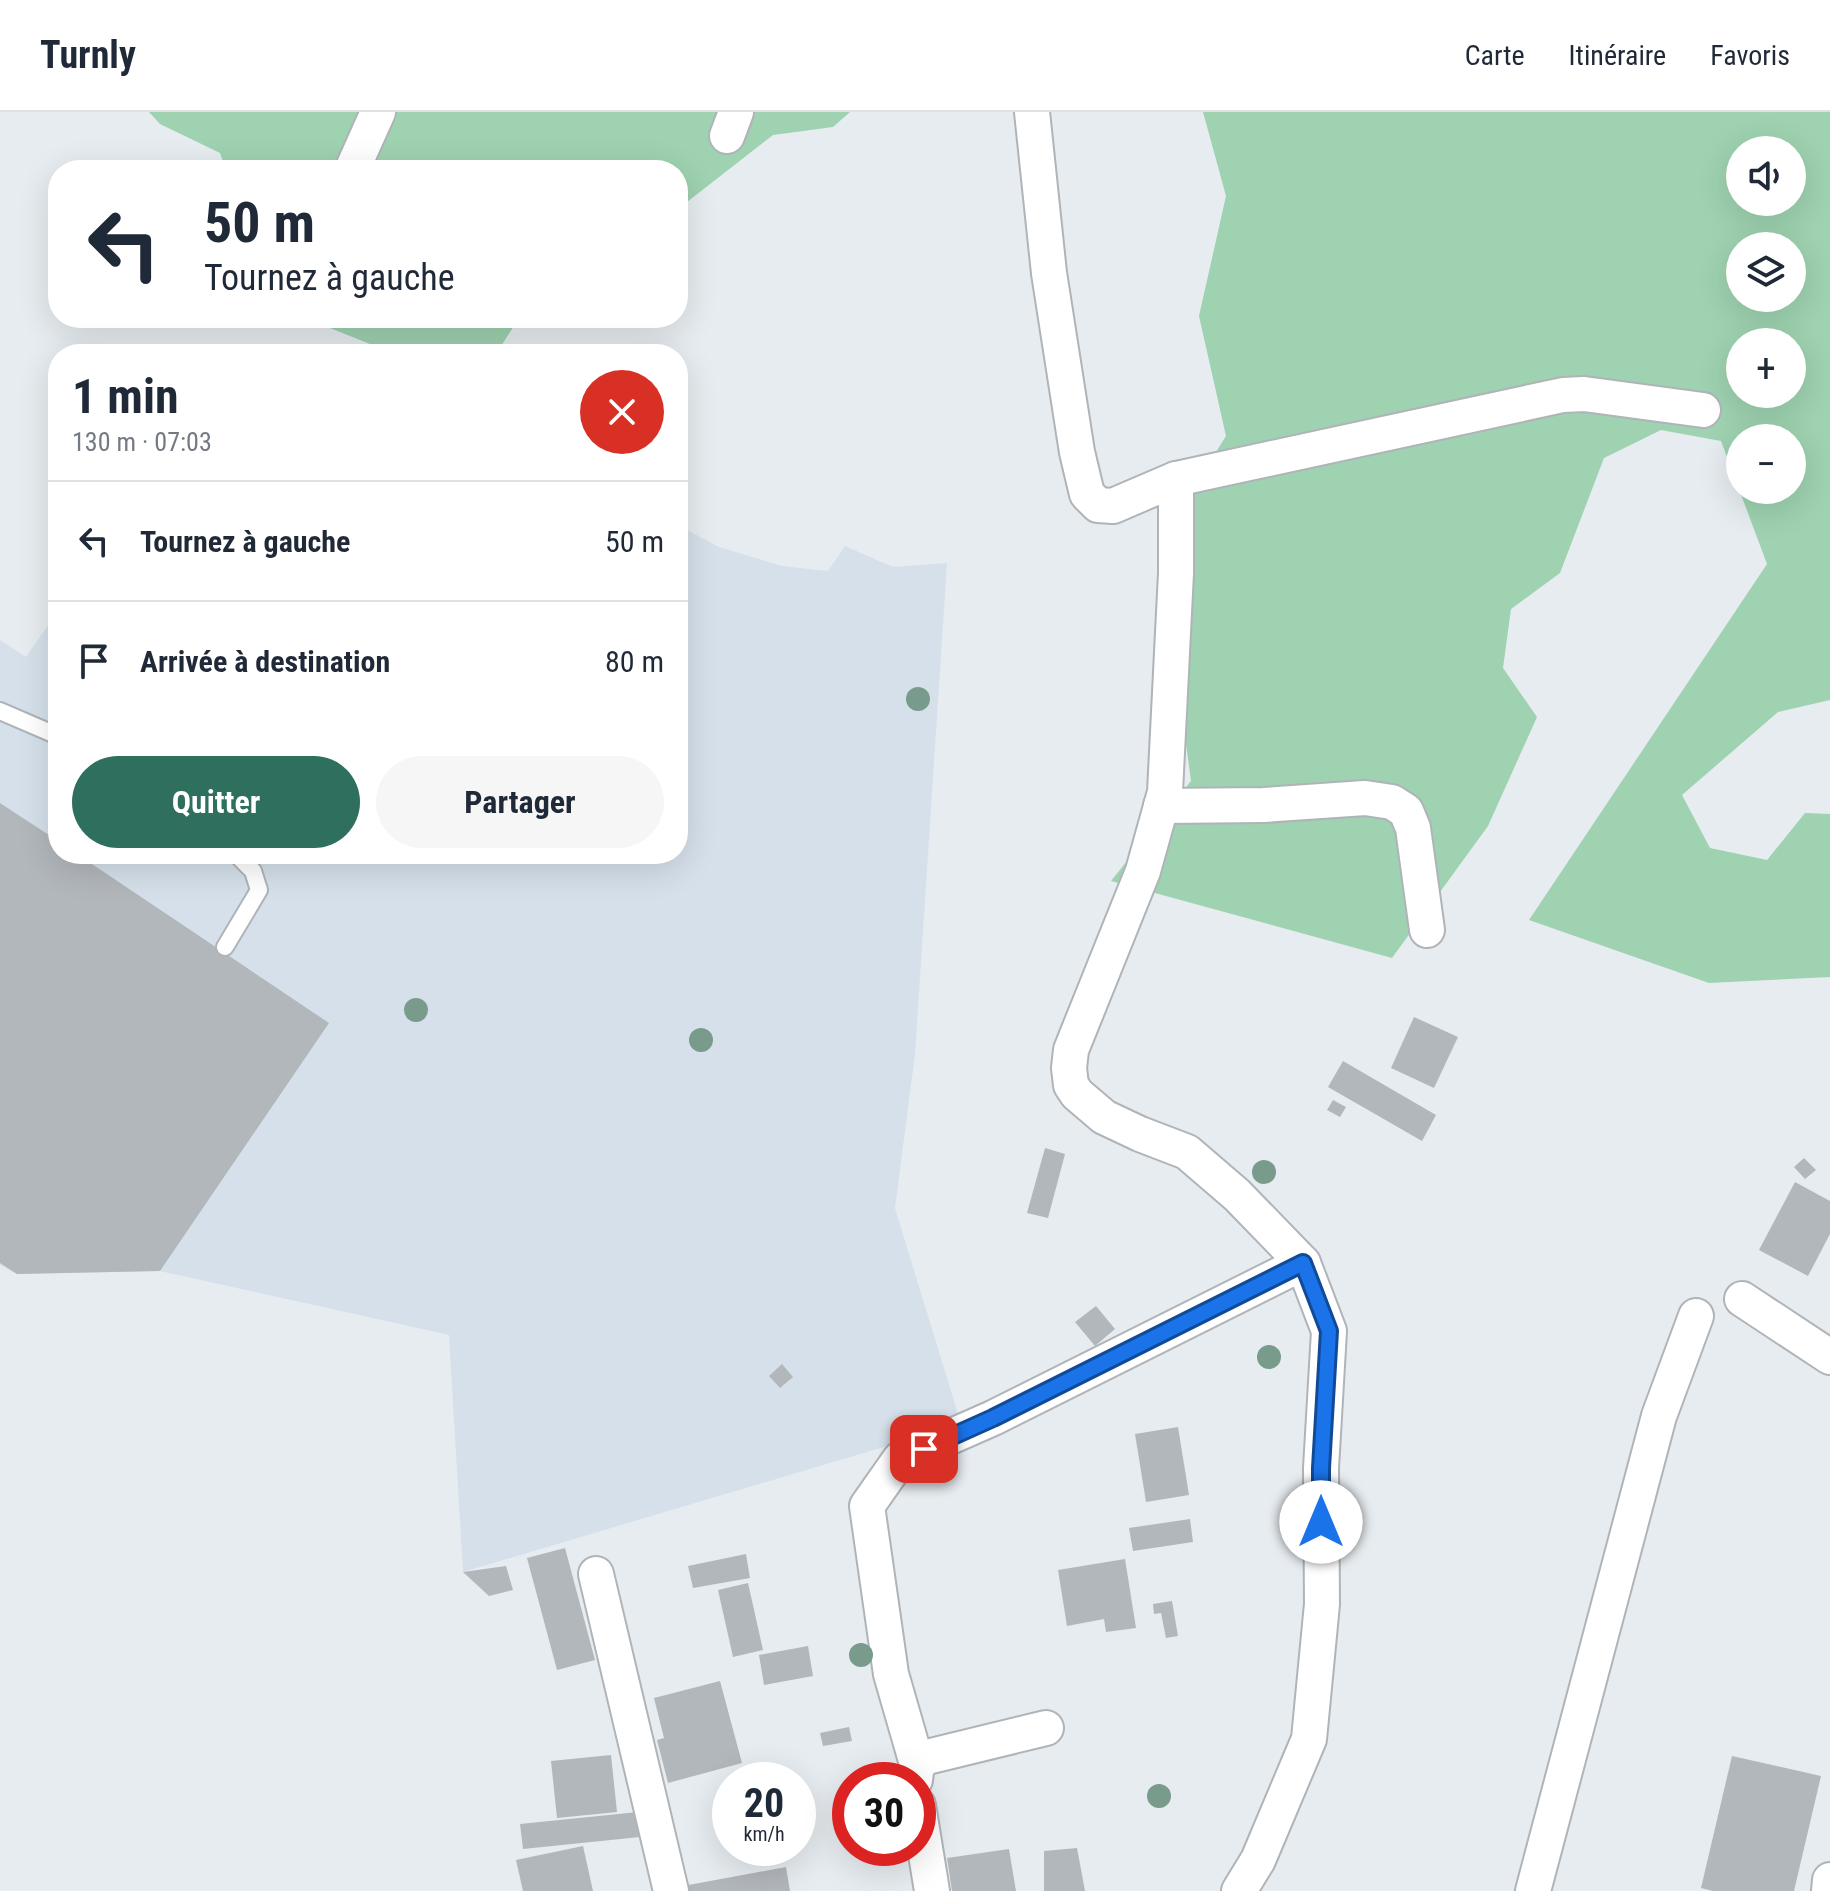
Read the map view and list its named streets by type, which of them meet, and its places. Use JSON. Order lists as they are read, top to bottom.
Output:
{
  "page": {
    "header": "Turnly",
    "nav": ["Carte", "Itinéraire", "Favoris"],
    "map_buttons": ["+", "−"],
    "turn": ["50 m", "Tournez à gauche"],
    "heading": ["1 min", "130 m · 07:03"],
    "list": [
      {
        "name": "Tournez à gauche",
        "value": "50 m"
      },
      {
        "name": "Arrivée à destination",
        "value": "80 m"
      }
    ],
    "buttons": ["Quitter", "Partager"],
    "speed": "20 km/h",
    "limit": "30"
  }
}
